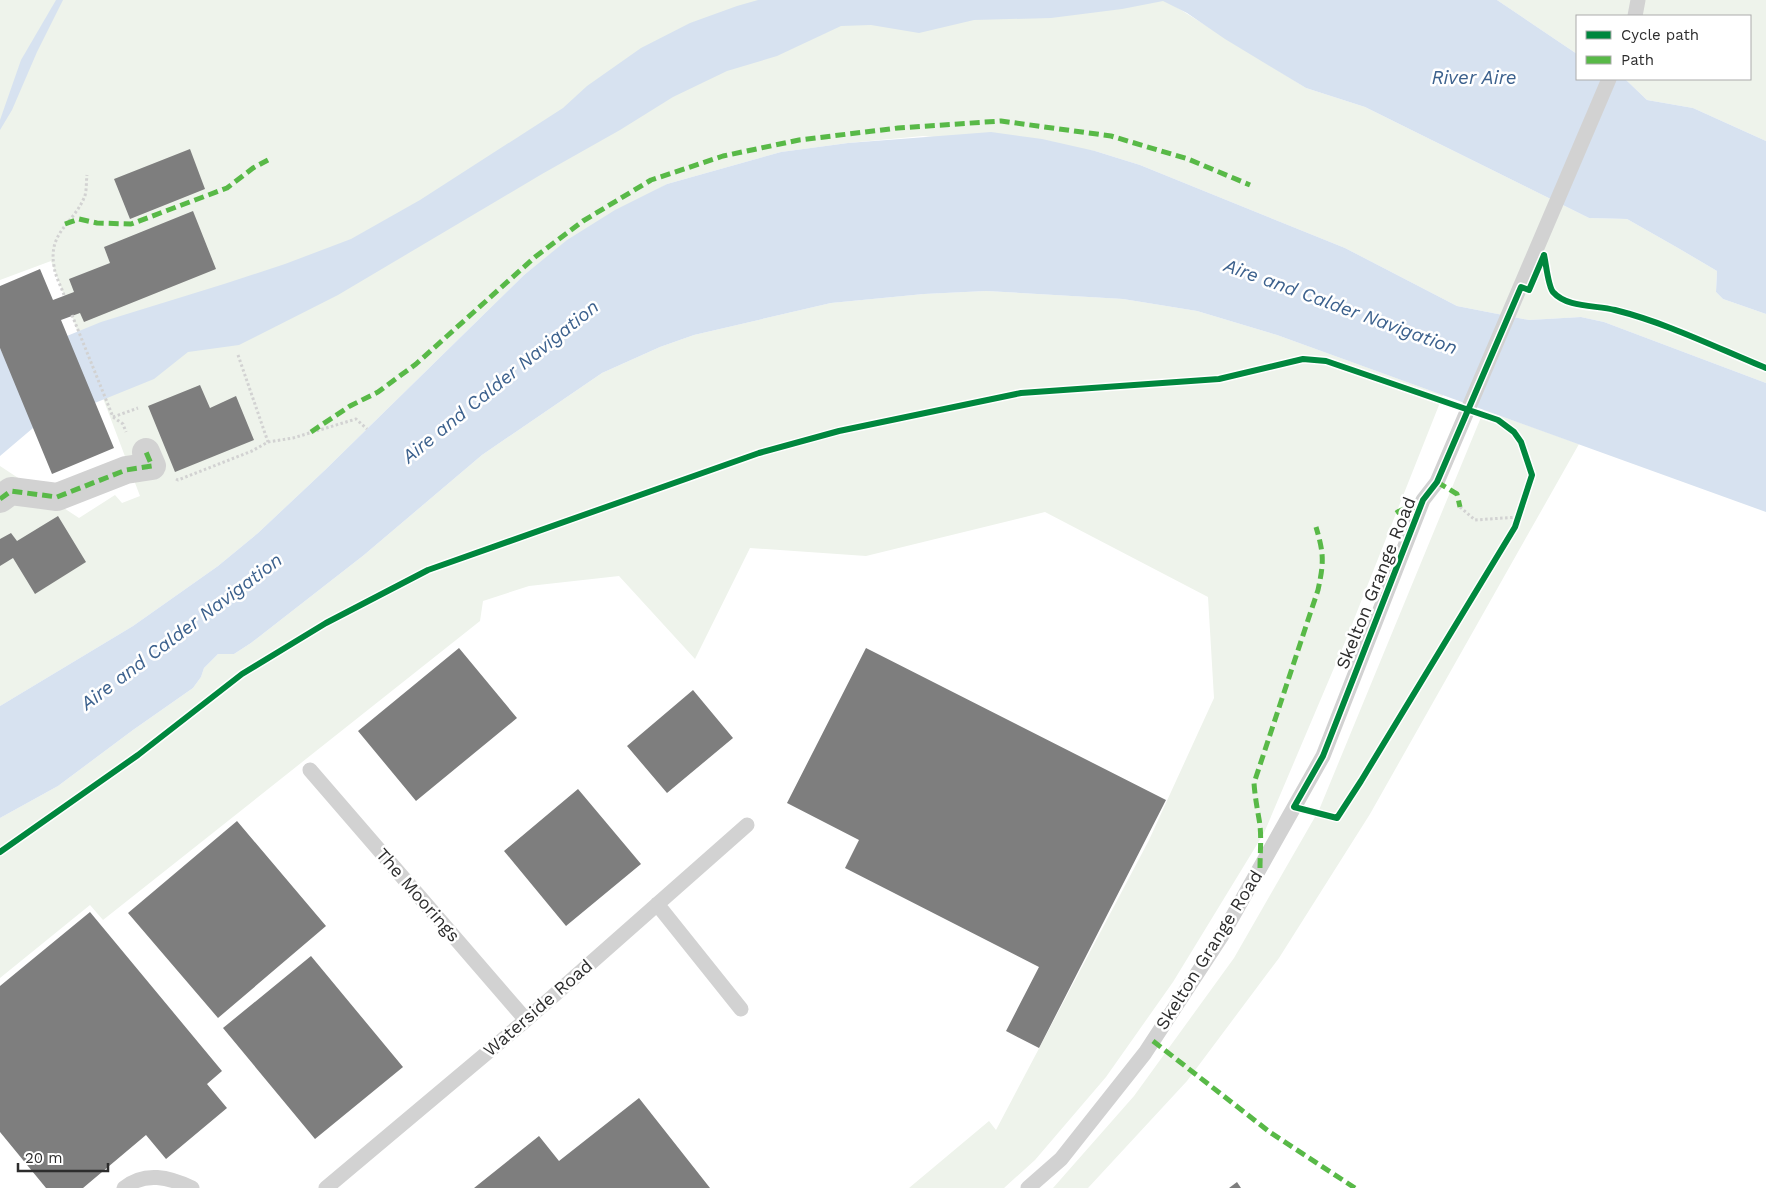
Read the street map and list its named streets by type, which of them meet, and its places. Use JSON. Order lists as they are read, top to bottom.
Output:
{
  "streets": {
    "lane": ["Skelton Grange Road", "The Moorings", "Waterside Road"]
  },
  "crossings": [
    ["The Moorings", "Waterside Road"]
  ],
  "water": ["River Aire", "Aire and Calder Navigation"],
  "legend": ["Cycle path", "Path"],
  "scale_bar": "20 m"
}
